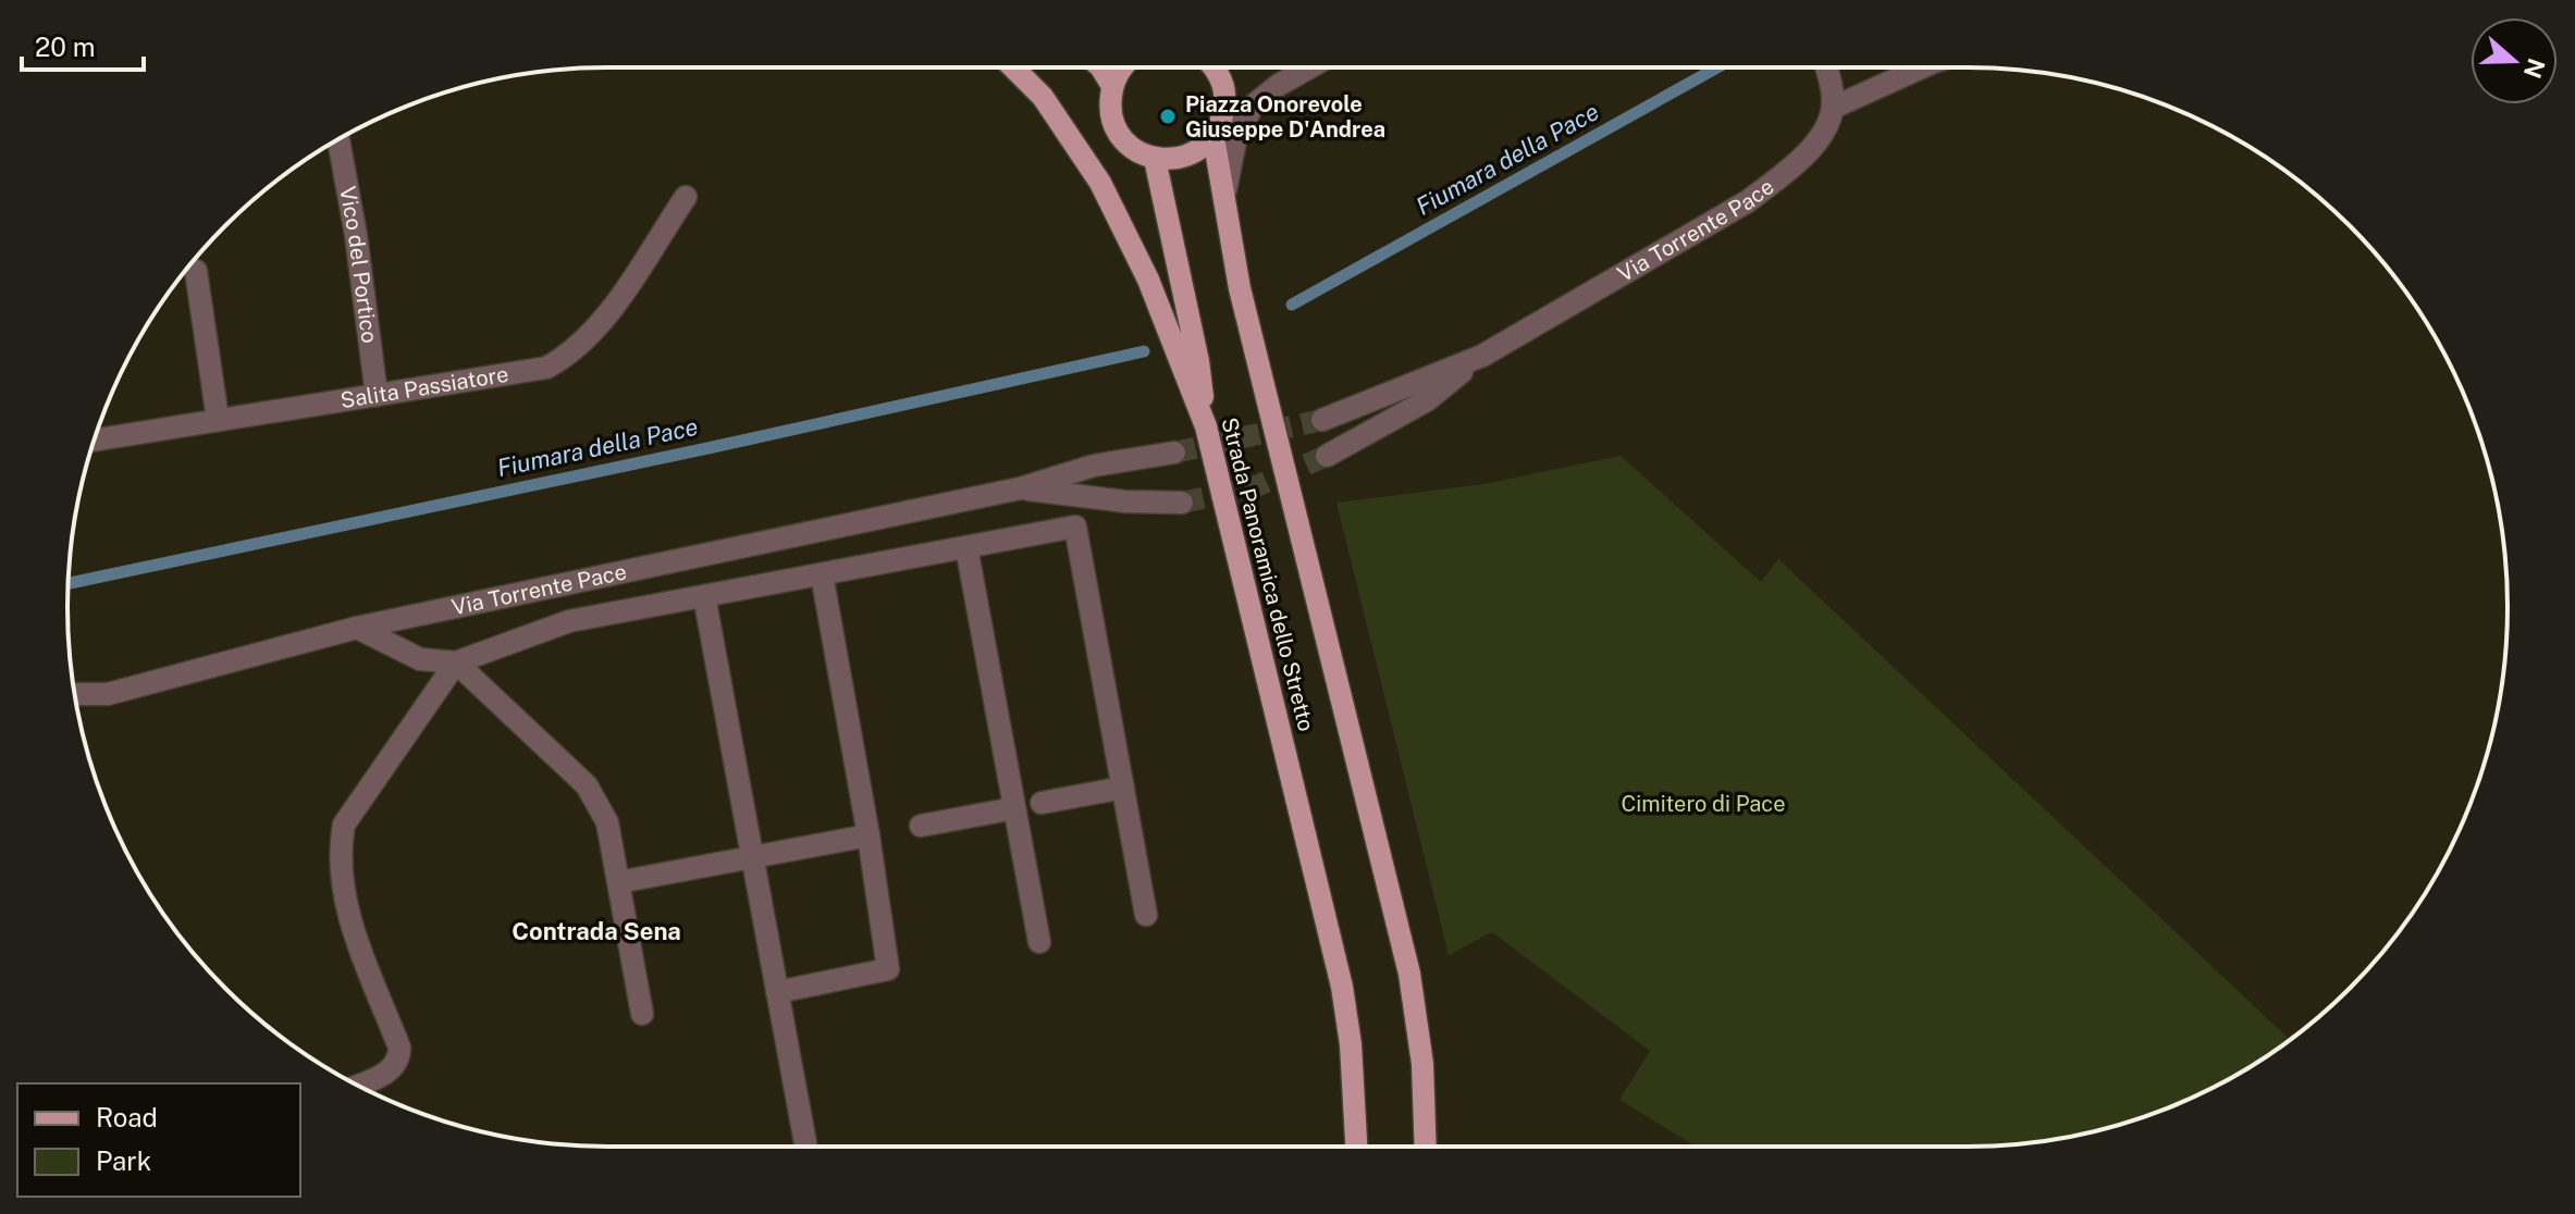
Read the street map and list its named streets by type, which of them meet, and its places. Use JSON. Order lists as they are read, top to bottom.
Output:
{
  "streets": {
    "main road": ["Strada Panoramica dello Stretto"],
    "street": ["Via Torrente Pace", "Vico del Portico", "Salita Passiatore"]
  },
  "crossings": [
    ["Vico del Portico", "Salita Passiatore"]
  ],
  "districts": ["Contrada Sena"],
  "water": ["Fiumara della Pace"],
  "parks": ["Cimitero di Pace"],
  "places": ["Piazza Onorevole Giuseppe D'Andrea"],
  "legend": ["Road", "Park"],
  "scale_bar": "20 m",
  "north": "right"
}
